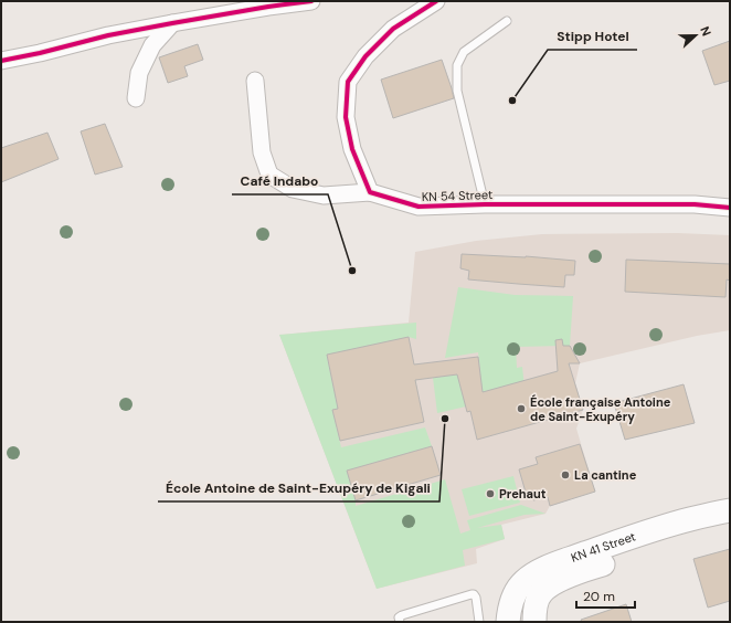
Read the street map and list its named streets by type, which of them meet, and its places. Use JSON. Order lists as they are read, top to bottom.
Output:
{
  "streets": {
    "main road": ["KN 41 Street"],
    "street": ["KN 54 Street"]
  },
  "places": [
    "Stipp Hotel",
    "Café Indabo",
    "École française Antoine de Saint-Exupéry",
    "École Antoine de Saint-Exupéry de Kigali",
    "La cantine",
    "Prehaut"
  ],
  "scale_bar": "20 m",
  "north": "right"
}
